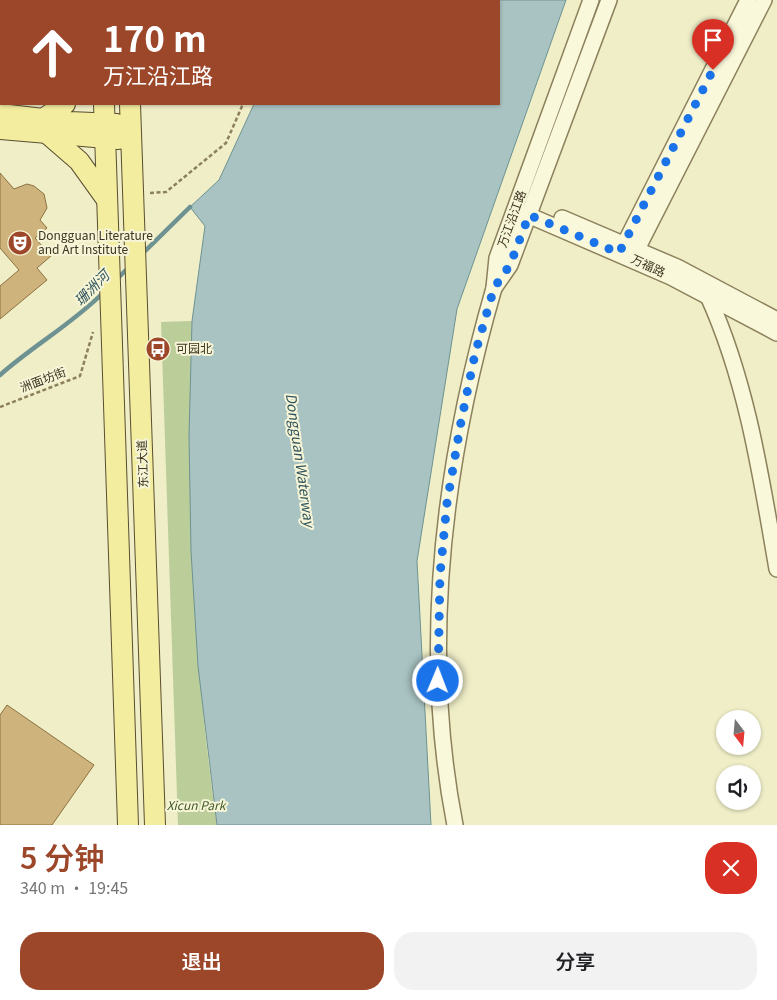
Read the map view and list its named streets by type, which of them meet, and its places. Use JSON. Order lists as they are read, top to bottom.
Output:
{
  "streets": {
    "main road": ["东江大道"],
    "street": ["万江沿江路", "万福路"],
    "path": ["洲面坊街"]
  },
  "crossings": [
    ["万江沿江路", "万福路"]
  ],
  "water": ["珊洲河", "Dongguan Waterway"],
  "parks": ["Xicun Park"],
  "places": {
    "theatre": ["Dongguan Literature and Art Institute"],
    "bus stop": ["可园北"]
  },
  "north": "bottom",
  "page": {
    "turn": ["170 m", "万江沿江路"],
    "heading": ["5 分钟", "340 m · 19:45"],
    "buttons": ["退出", "分享"]
  }
}
